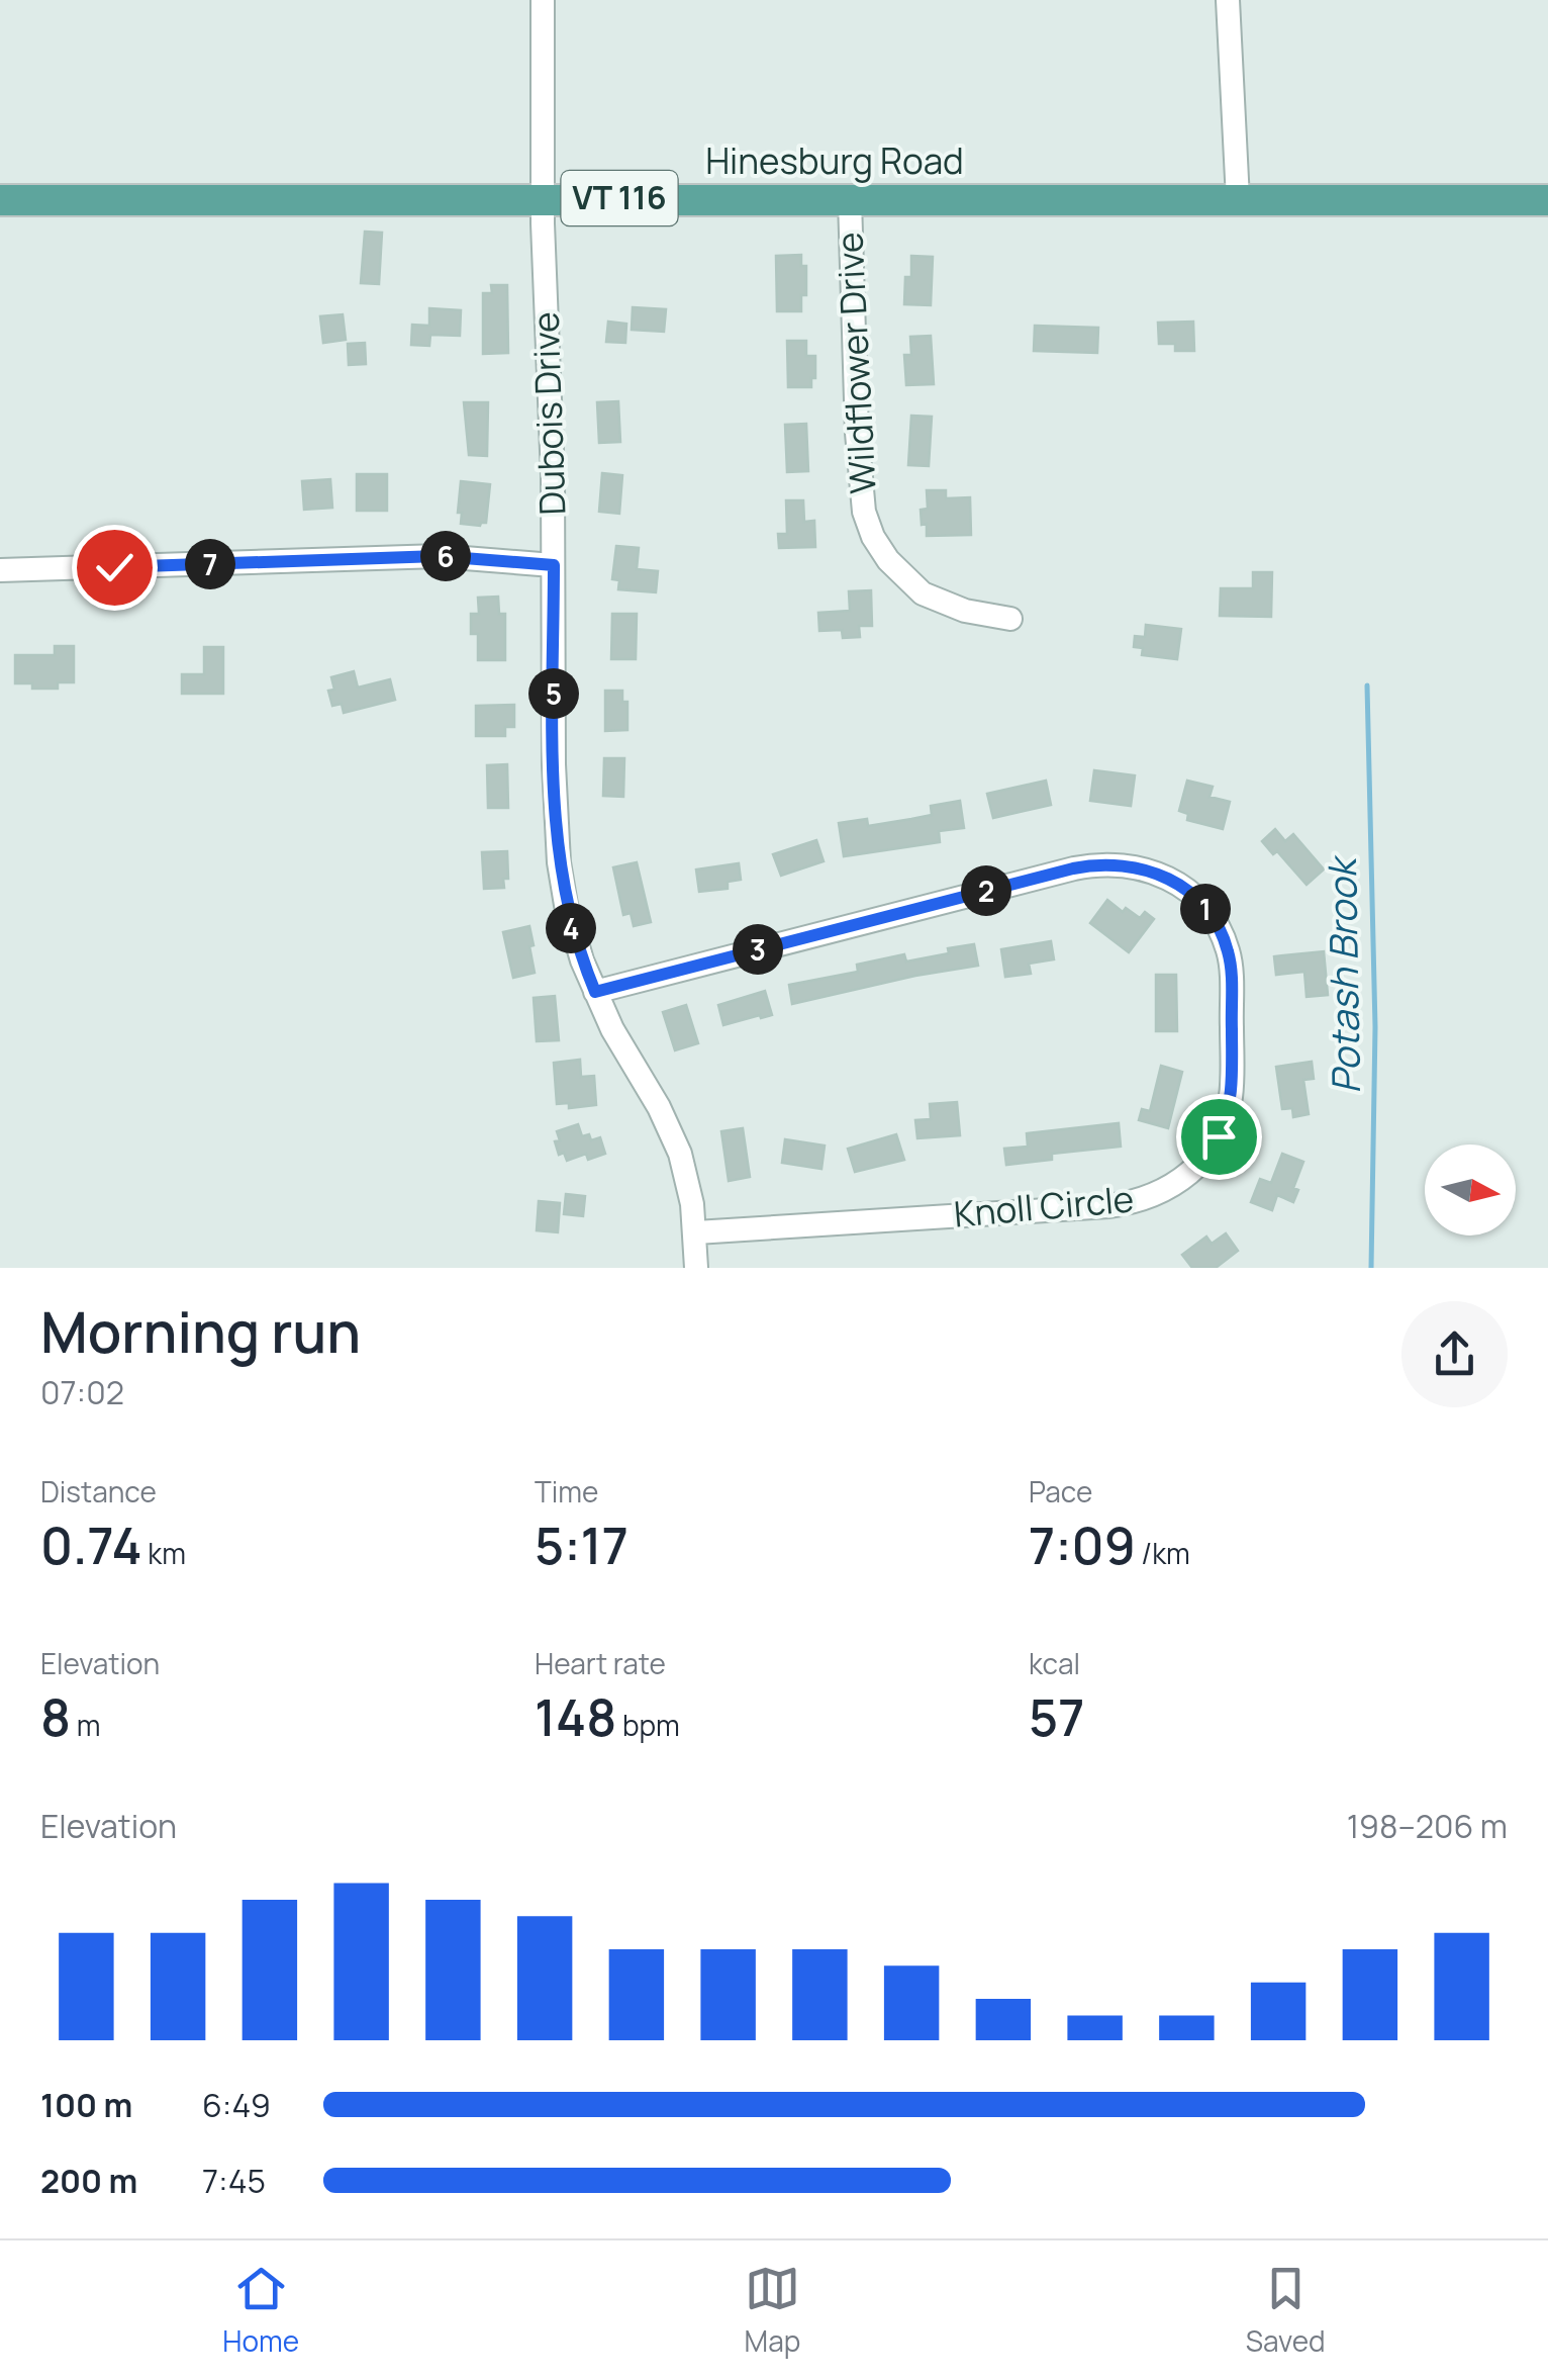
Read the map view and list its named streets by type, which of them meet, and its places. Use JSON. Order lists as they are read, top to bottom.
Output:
{
  "streets": {
    "main road": ["Hinesburg Road", "VT 116"],
    "street": ["Wildflower Drive", "Dubois Drive", "Knoll Circle"]
  },
  "crossings": [
    ["Hinesburg Road", "Wildflower Drive"],
    ["Hinesburg Road", "Dubois Drive"],
    ["Dubois Drive", "Knoll Circle"]
  ],
  "water": ["Potash Brook"],
  "north": "right",
  "page": {
    "pins": [
      "6",
      "7",
      "5",
      "2",
      "1",
      "4",
      "3"
    ],
    "heading": ["Morning run", "07:02"],
    "stats": [
      ["Distance", "0.74 km"],
      ["Time", "5:17"],
      ["Pace", "7:09 /km"],
      ["Elevation", "8 m"],
      ["Heart rate", "148 bpm"],
      ["kcal", "57"]
    ],
    "chart": ["Elevation", "198–206 m"],
    "list": [
      {
        "name": "100 m",
        "note": "6:49"
      },
      {
        "name": "200 m",
        "note": "7:45"
      }
    ],
    "tabs": ["Home", "Map", "Saved"]
  }
}
